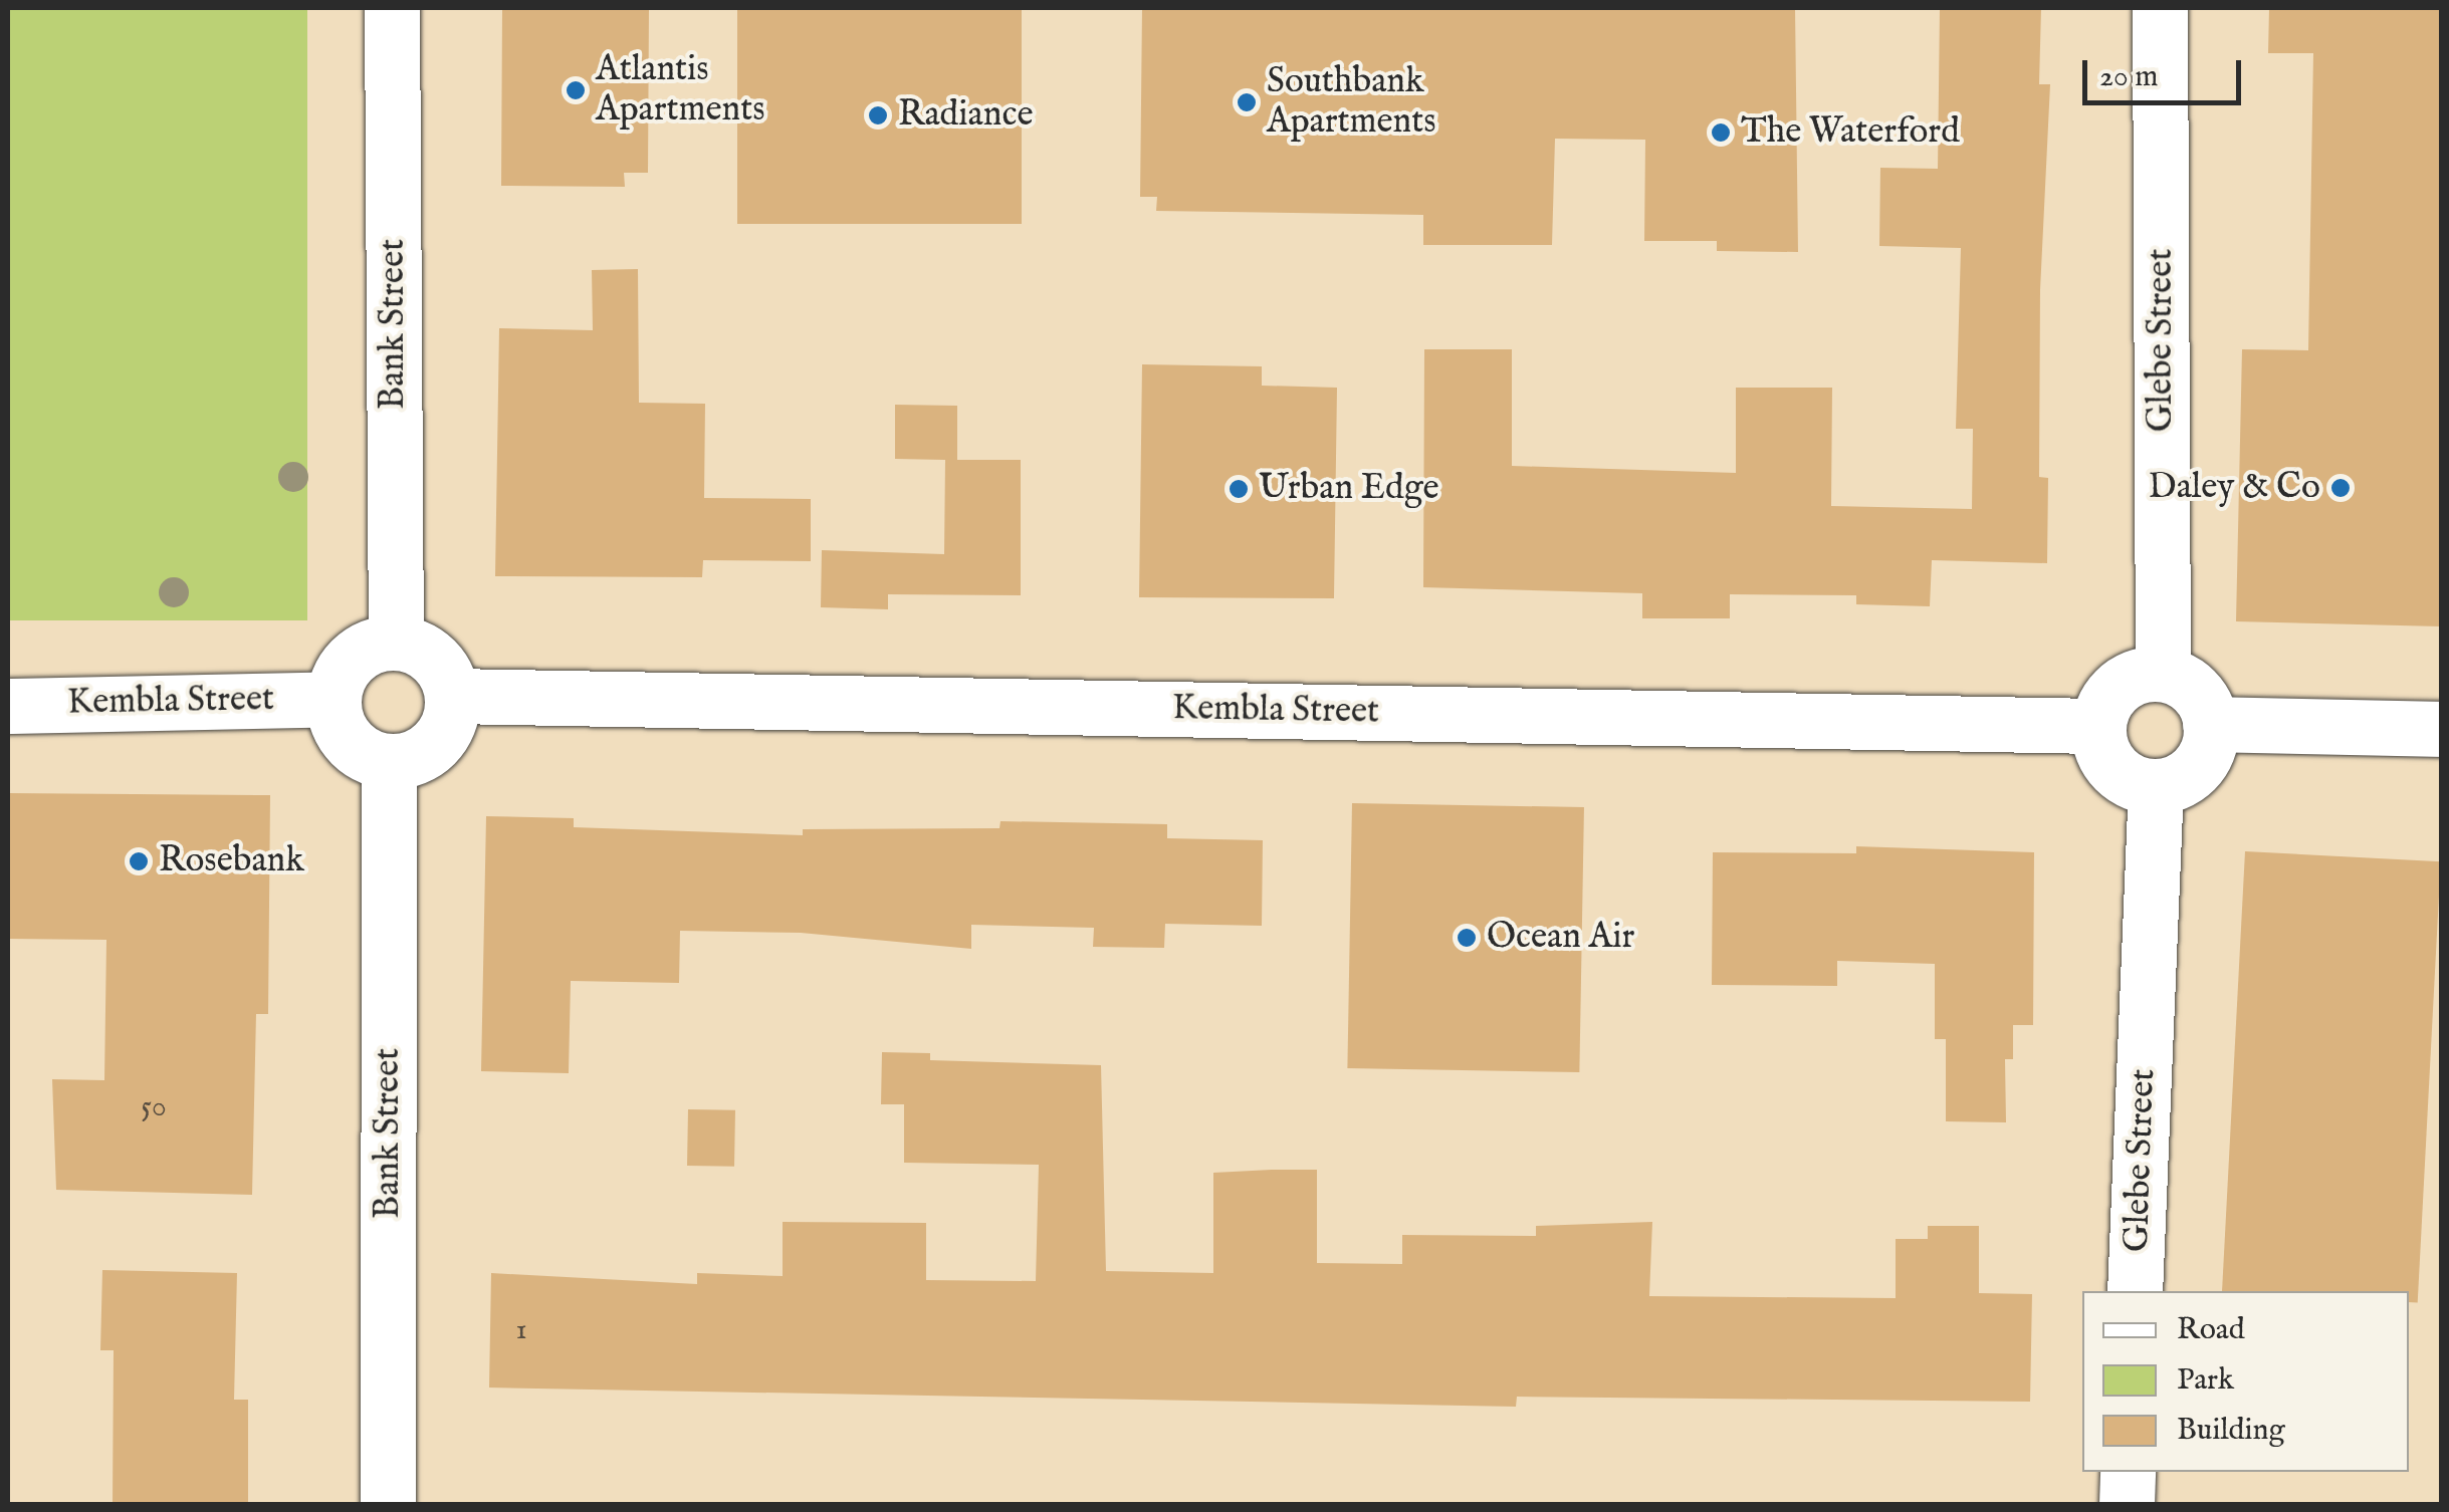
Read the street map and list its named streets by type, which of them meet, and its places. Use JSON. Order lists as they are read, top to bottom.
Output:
{
  "streets": {
    "street": ["Bank Street", "Glebe Street", "Kembla Street"]
  },
  "crossings": [
    ["Bank Street", "Kembla Street"],
    ["Glebe Street", "Kembla Street"]
  ],
  "places": [
    "Atlantis Apartments",
    "Southbank Apartments",
    "Radiance",
    "The Waterford",
    "Daley & Co",
    "Urban Edge",
    "Rosebank",
    "Ocean Air"
  ],
  "house_numbers": ["50", "1"],
  "legend": ["Road", "Park", "Building"],
  "scale_bar": "20 m"
}
